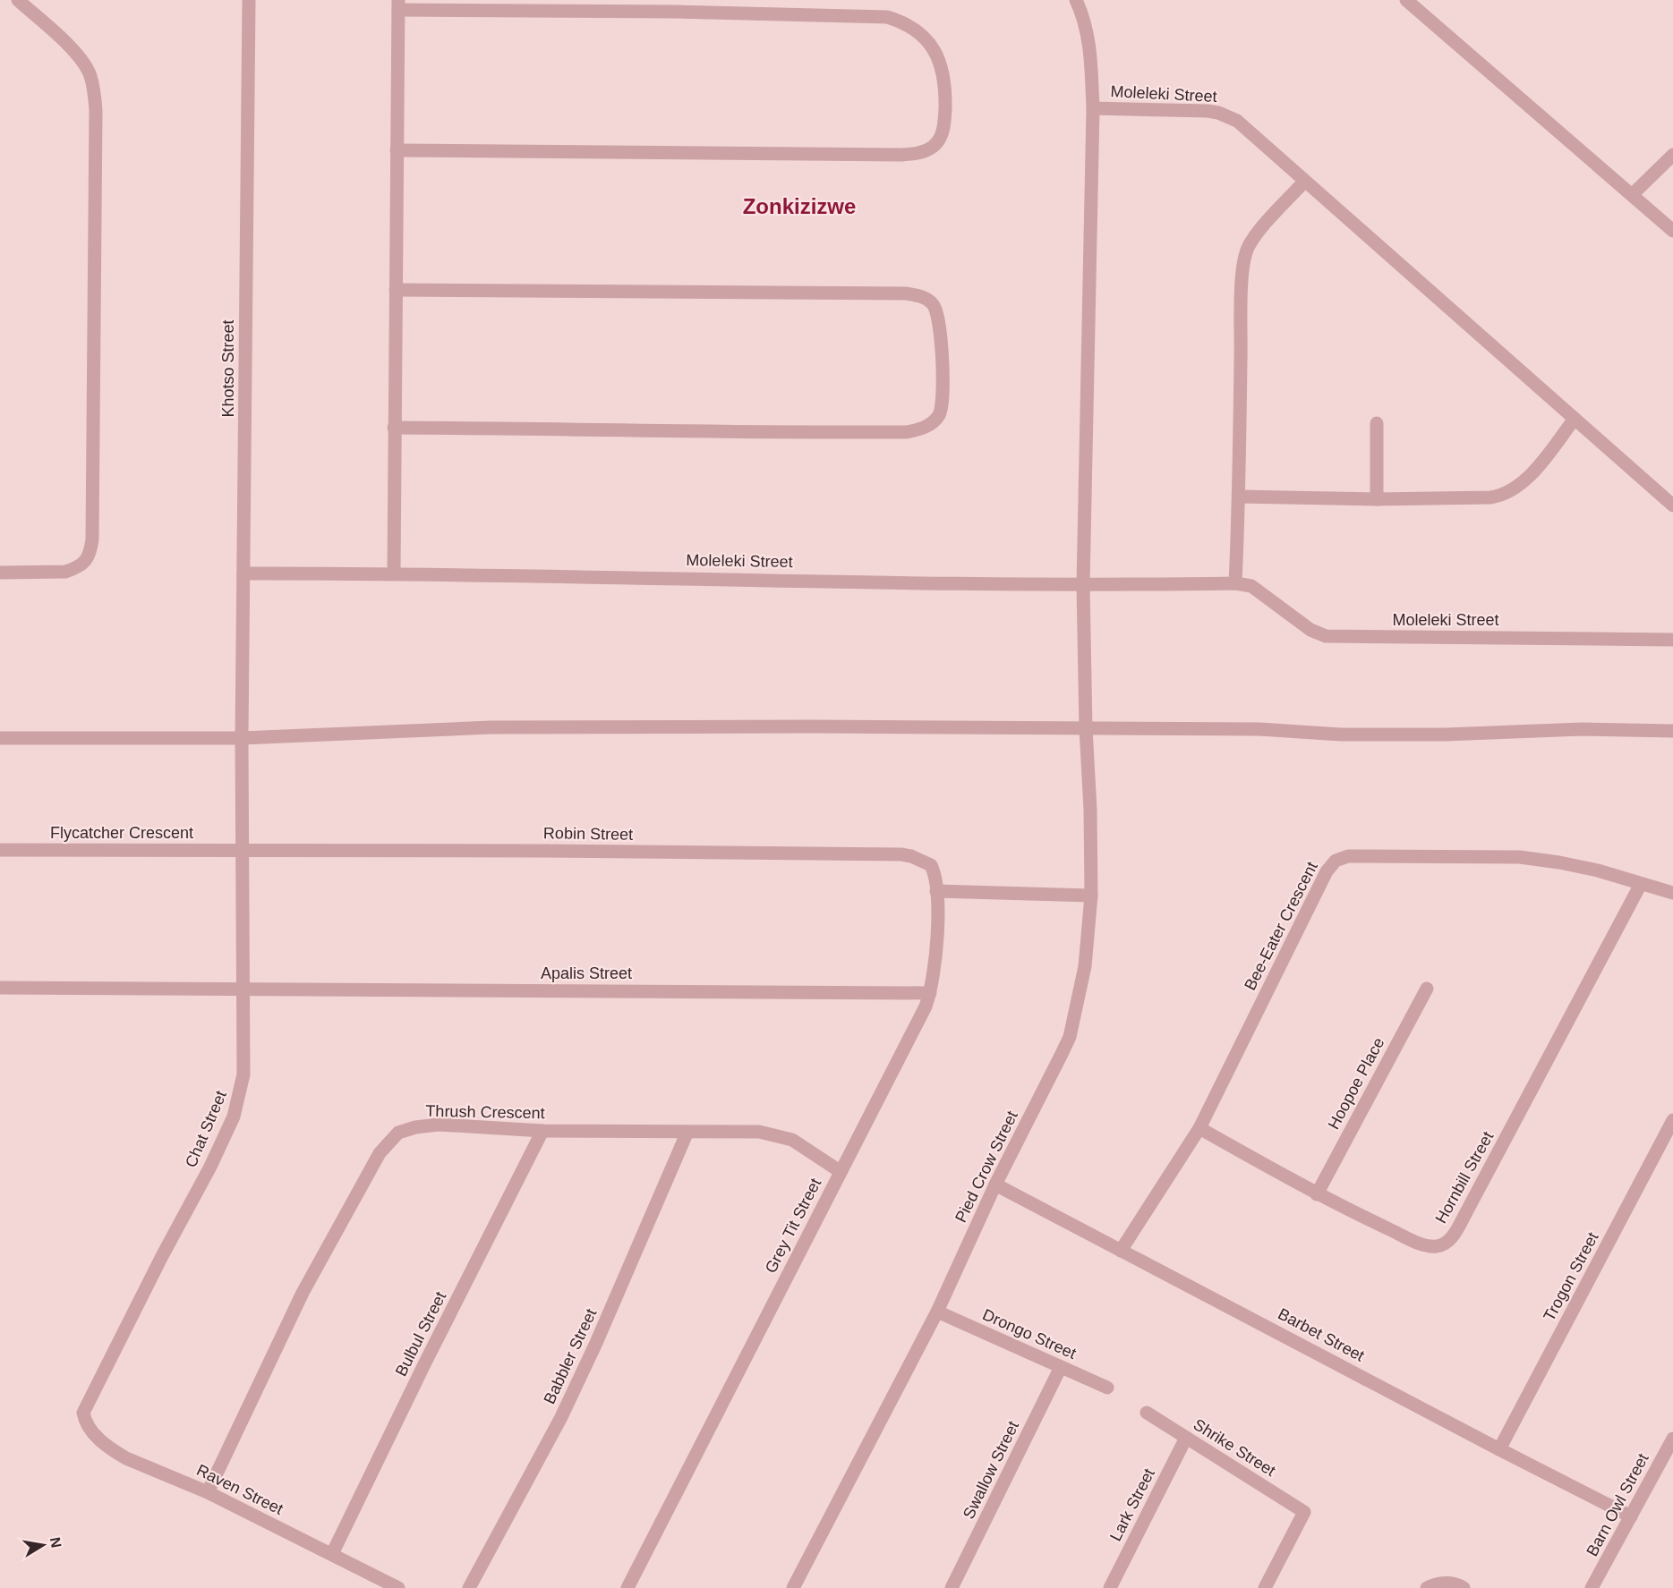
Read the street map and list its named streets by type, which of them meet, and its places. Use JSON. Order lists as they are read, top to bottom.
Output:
{
  "streets": {
    "street": [
      "Moleleki Street",
      "Khotso Street",
      "Flycatcher Crescent",
      "Robin Street",
      "Bee-Eater Crescent",
      "Apalis Street",
      "Hoopoe Place",
      "Thrush Crescent",
      "Chat Street",
      "Pied Crow Street",
      "Hornbill Street",
      "Grey Tit Street",
      "Trogon Street",
      "Bulbul Street",
      "Drongo Street",
      "Barbet Street",
      "Babbler Street",
      "Shrike Street",
      "Swallow Street",
      "Raven Street",
      "Lark Street",
      "Barn Owl Street"
    ]
  },
  "crossings": [
    ["Moleleki Street", "Khotso Street"],
    ["Moleleki Street", "Pied Crow Street"],
    ["Khotso Street", "Chat Street"],
    ["Flycatcher Crescent", "Robin Street"],
    ["Flycatcher Crescent", "Chat Street"],
    ["Robin Street", "Chat Street"],
    ["Robin Street", "Grey Tit Street"],
    ["Bee-Eater Crescent", "Hornbill Street"],
    ["Bee-Eater Crescent", "Barbet Street"],
    ["Apalis Street", "Chat Street"],
    ["Apalis Street", "Grey Tit Street"],
    ["Hoopoe Place", "Hornbill Street"],
    ["Thrush Crescent", "Grey Tit Street"],
    ["Thrush Crescent", "Bulbul Street"],
    ["Thrush Crescent", "Babbler Street"],
    ["Thrush Crescent", "Raven Street"],
    ["Chat Street", "Raven Street"],
    ["Pied Crow Street", "Drongo Street"],
    ["Pied Crow Street", "Barbet Street"],
    ["Trogon Street", "Barbet Street"],
    ["Bulbul Street", "Raven Street"],
    ["Drongo Street", "Swallow Street"],
    ["Barbet Street", "Barn Owl Street"],
    ["Shrike Street", "Lark Street"]
  ],
  "districts": ["Zonkizizwe"],
  "north": "right"
}
